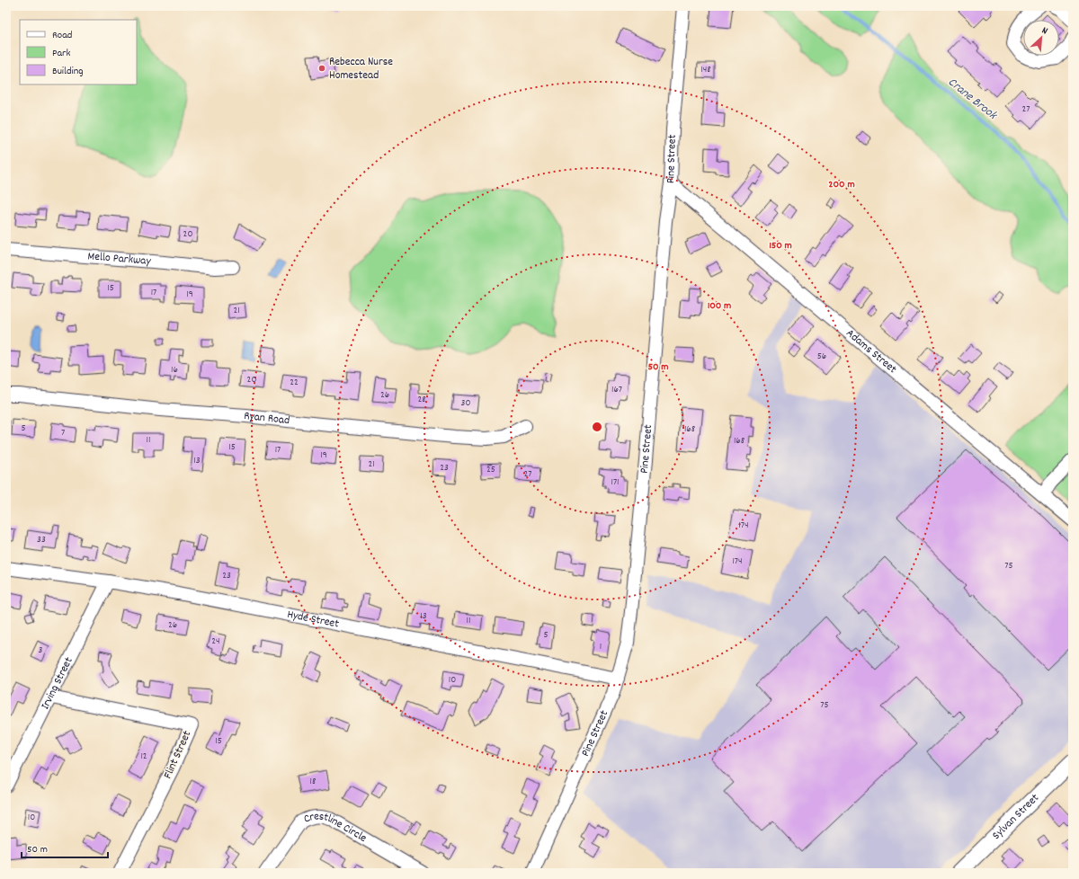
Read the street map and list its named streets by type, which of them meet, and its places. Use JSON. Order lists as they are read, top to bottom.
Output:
{
  "streets": {
    "main road": ["Sylvan Street"],
    "street": [
      "Pine Street",
      "Mello Parkway",
      "Adams Street",
      "Ryan Road",
      "Hyde Street",
      "Irving Street",
      "Flint Street",
      "Crestline Circle"
    ]
  },
  "crossings": [
    ["Pine Street", "Adams Street"],
    ["Pine Street", "Hyde Street"],
    ["Hyde Street", "Irving Street"],
    ["Irving Street", "Flint Street"]
  ],
  "water": ["Crane Brook"],
  "places": ["Rebecca Nurse Homestead"],
  "house_numbers": [
    "148",
    "27",
    "20",
    "15",
    "17",
    "19",
    "21",
    "56",
    "16",
    "20",
    "22",
    "167",
    "26",
    "28",
    "30",
    "5",
    "168",
    "7",
    "11",
    "168",
    "15",
    "17",
    "19",
    "13",
    "21",
    "23",
    "25",
    "27",
    "171",
    "174",
    "33",
    "174",
    "75",
    "23",
    "13",
    "11",
    "26",
    "5",
    "24",
    "1",
    "3",
    "10",
    "75",
    "15",
    "12",
    "18",
    "10"
  ],
  "legend": ["Road", "Park", "Building"],
  "scale_bar": "50 m",
  "north": "top right",
  "rings": [
    "200 m",
    "150 m",
    "100 m",
    "50 m"
  ]
}
